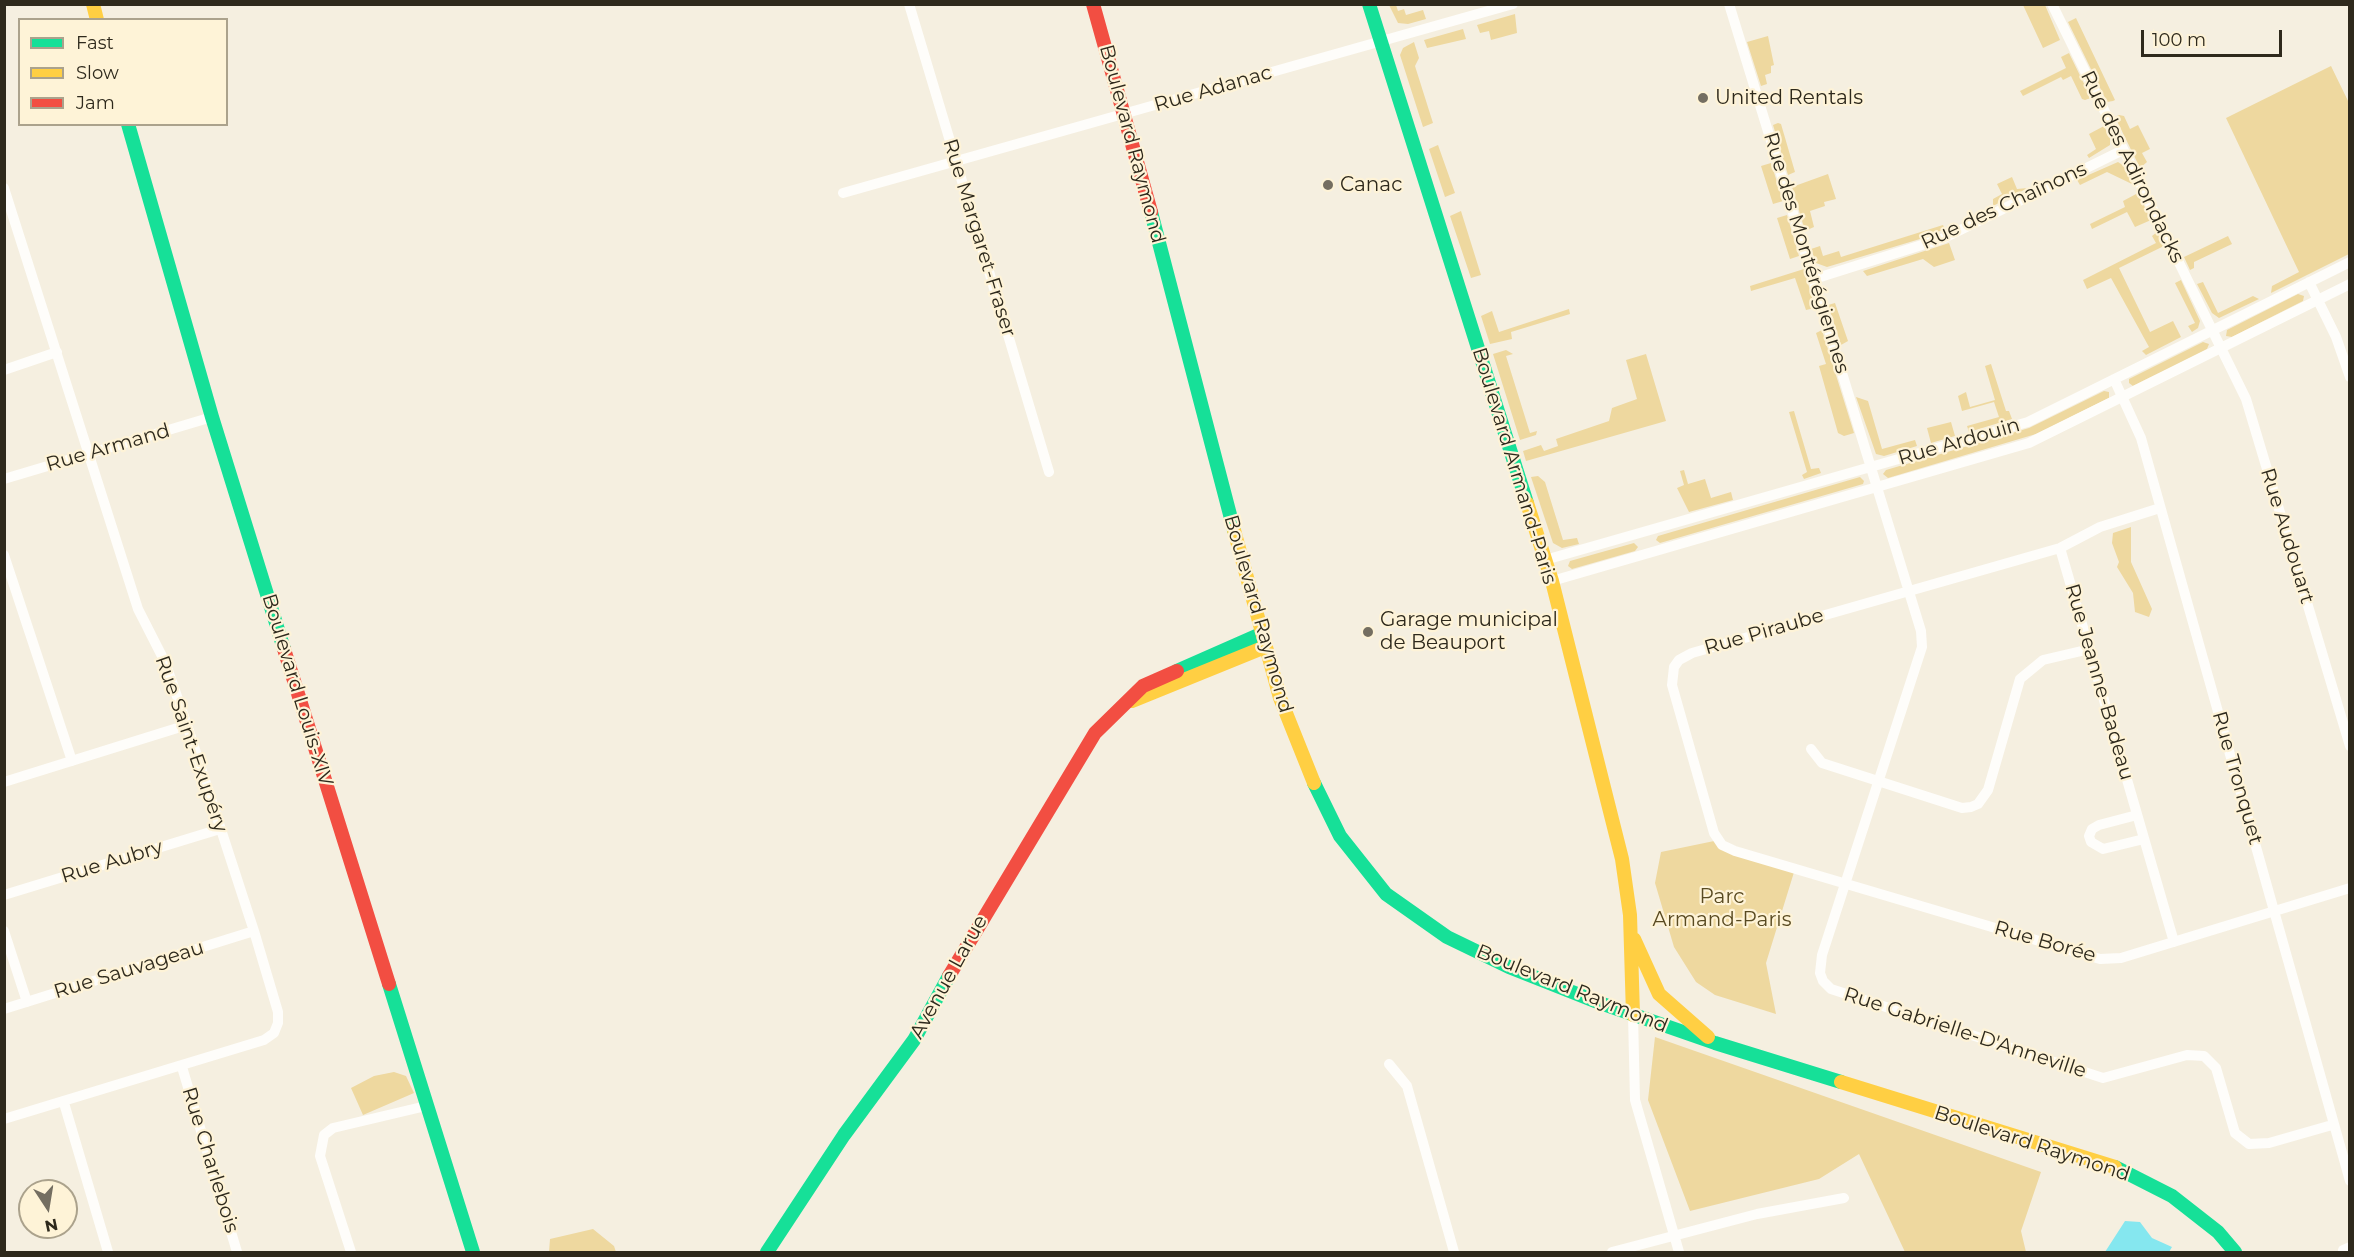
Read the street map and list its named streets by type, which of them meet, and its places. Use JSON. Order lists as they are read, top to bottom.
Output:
{
  "streets": {
    "street": [
      "Rue Adanac",
      "Boulevard Raymond",
      "Rue des Adirondacks",
      "Rue des Chaînons",
      "Rue Margaret-Fraser",
      "Rue des Montérégiennes",
      "Rue Ardouin",
      "Rue Armand",
      "Boulevard Armand-Paris",
      "Rue Audouart",
      "Rue Piraube",
      "Rue Jeanne-Badeau",
      "Boulevard Louis-XIV",
      "Rue Saint-Exupéry",
      "Rue Tronquet",
      "Rue Aubry",
      "Rue Borée",
      "Rue Sauvageau",
      "Avenue Larue",
      "Rue Gabrielle-D'Anneville",
      "Rue Charlebois"
    ]
  },
  "crossings": [
    ["Rue Adanac", "Boulevard Raymond"],
    ["Rue Adanac", "Rue Margaret-Fraser"],
    ["Rue Adanac", "Boulevard Armand-Paris"],
    ["Boulevard Raymond", "Boulevard Armand-Paris"],
    ["Boulevard Raymond", "Avenue Larue"],
    ["Rue des Adirondacks", "Rue des Chaînons"],
    ["Rue des Adirondacks", "Rue Ardouin"],
    ["Rue des Adirondacks", "Rue Audouart"],
    ["Rue des Chaînons", "Rue des Montérégiennes"],
    ["Rue des Montérégiennes", "Rue Ardouin"],
    ["Rue des Montérégiennes", "Rue Gabrielle-D'Anneville"],
    ["Rue Ardouin", "Boulevard Armand-Paris"],
    ["Rue Ardouin", "Rue Audouart"],
    ["Rue Ardouin", "Rue Tronquet"],
    ["Rue Ardouin", "Rue Gabrielle-D'Anneville"],
    ["Rue Armand", "Boulevard Louis-XIV"],
    ["Rue Armand", "Rue Saint-Exupéry"],
    ["Rue Piraube", "Rue Jeanne-Badeau"],
    ["Rue Piraube", "Rue Tronquet"],
    ["Rue Piraube", "Rue Borée"],
    ["Rue Piraube", "Rue Gabrielle-D'Anneville"],
    ["Rue Jeanne-Badeau", "Rue Borée"],
    ["Rue Saint-Exupéry", "Rue Aubry"],
    ["Rue Saint-Exupéry", "Rue Sauvageau"],
    ["Rue Saint-Exupéry", "Rue Charlebois"],
    ["Rue Tronquet", "Rue Borée"],
    ["Rue Tronquet", "Rue Gabrielle-D'Anneville"],
    ["Rue Borée", "Rue Gabrielle-D'Anneville"]
  ],
  "parks": ["Parc Armand-Paris"],
  "places": ["United Rentals", "Canac", "Garage municipal de Beauport"],
  "legend": ["Fast", "Slow", "Jam"],
  "scale_bar": "100 m",
  "north": "bottom"
}
